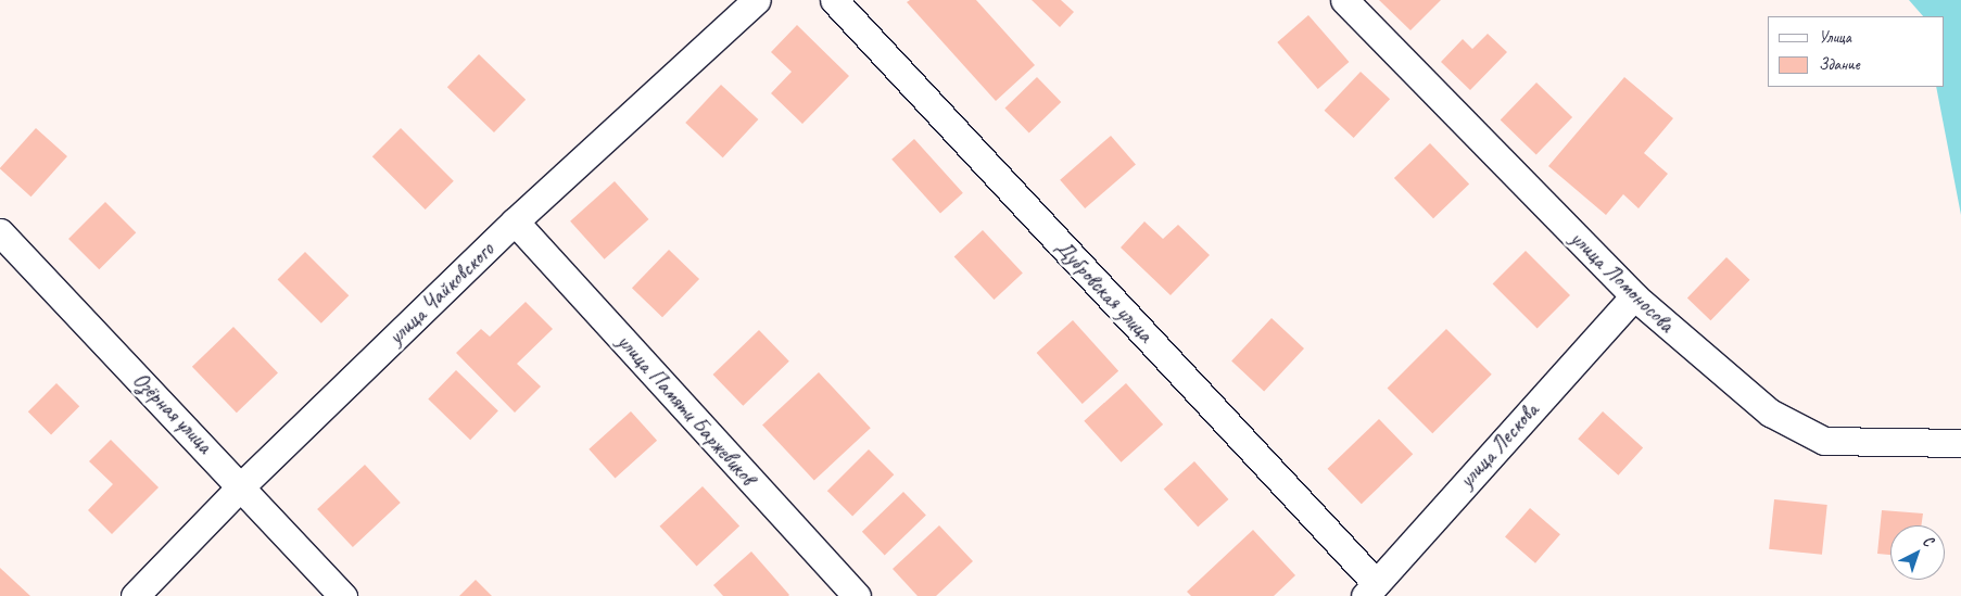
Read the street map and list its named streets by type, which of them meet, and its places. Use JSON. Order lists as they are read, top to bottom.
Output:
{
  "streets": {
    "street": [
      "улица Ломоносова",
      "Дубровская улица",
      "улица Чайковского",
      "улица Памяти Баржевиков",
      "Озёрная улица",
      "улица Лескова"
    ]
  },
  "crossings": [
    ["улица Ломоносова", "улица Лескова"],
    ["Дубровская улица", "улица Лескова"],
    ["улица Чайковского", "улица Памяти Баржевиков"],
    ["улица Чайковского", "Озёрная улица"]
  ],
  "legend": ["Улица", "Здание"],
  "north": "top right"
}
